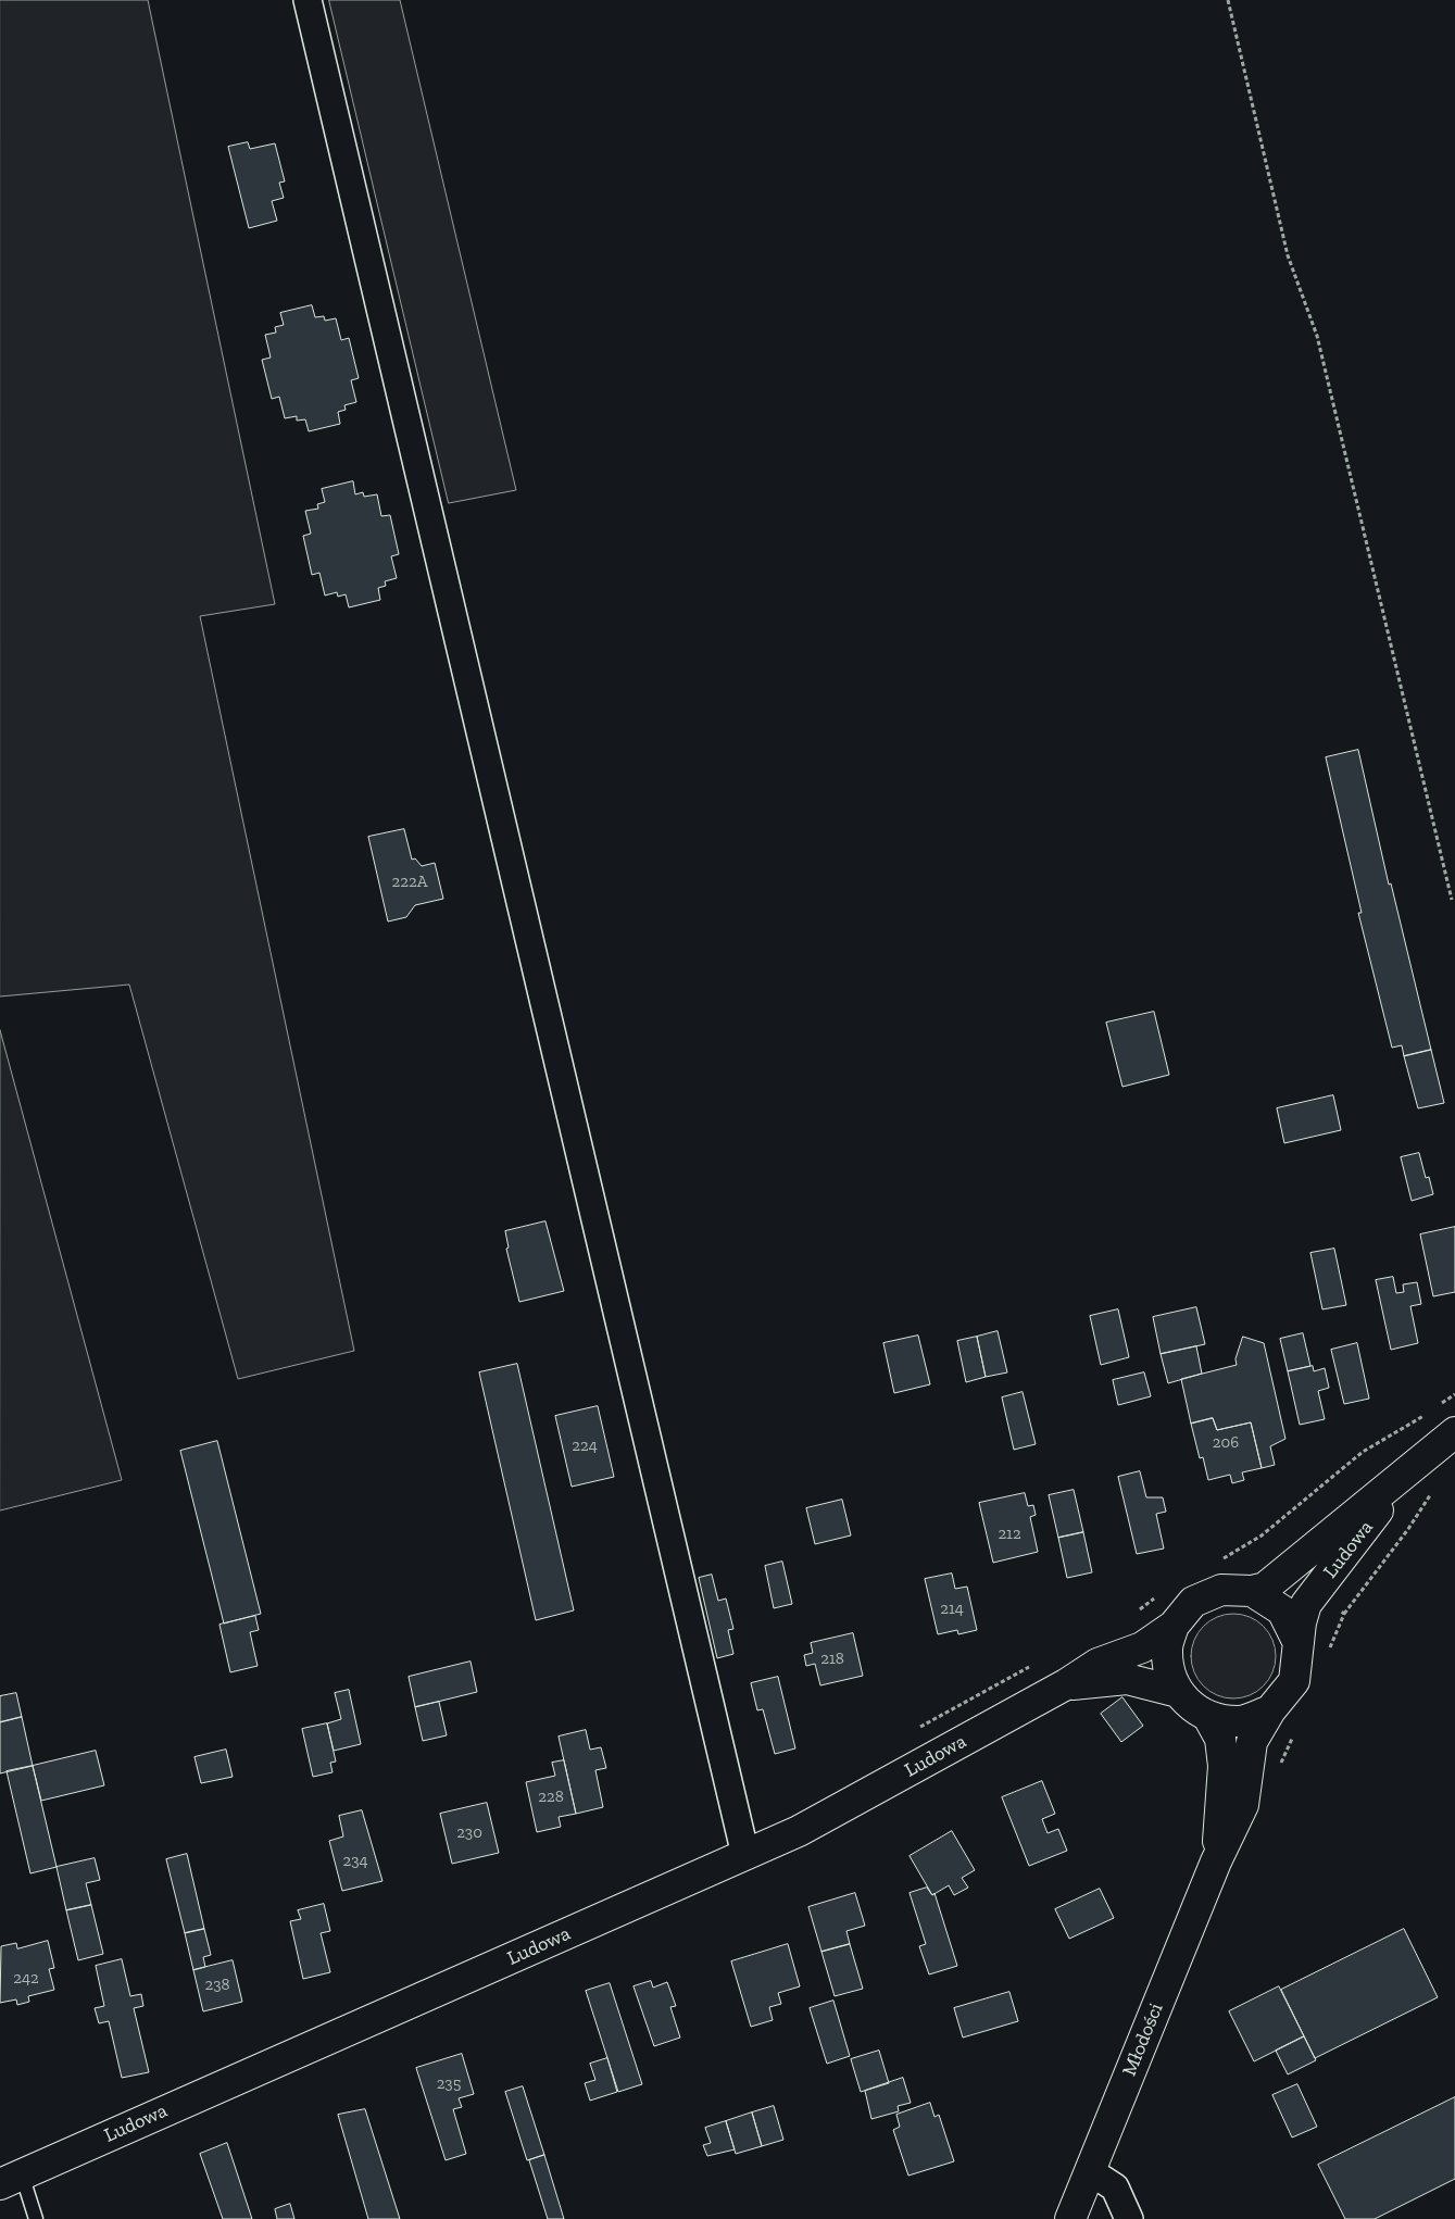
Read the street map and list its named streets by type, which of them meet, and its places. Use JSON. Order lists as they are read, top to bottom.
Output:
{
  "streets": {
    "main road": ["Ludowa", "Młodości"]
  },
  "crossings": [
    ["Ludowa", "Młodości"]
  ],
  "house_numbers": [
    "222A",
    "206",
    "224",
    "212",
    "214",
    "218",
    "228",
    "230",
    "234",
    "242",
    "238",
    "235"
  ]
}
